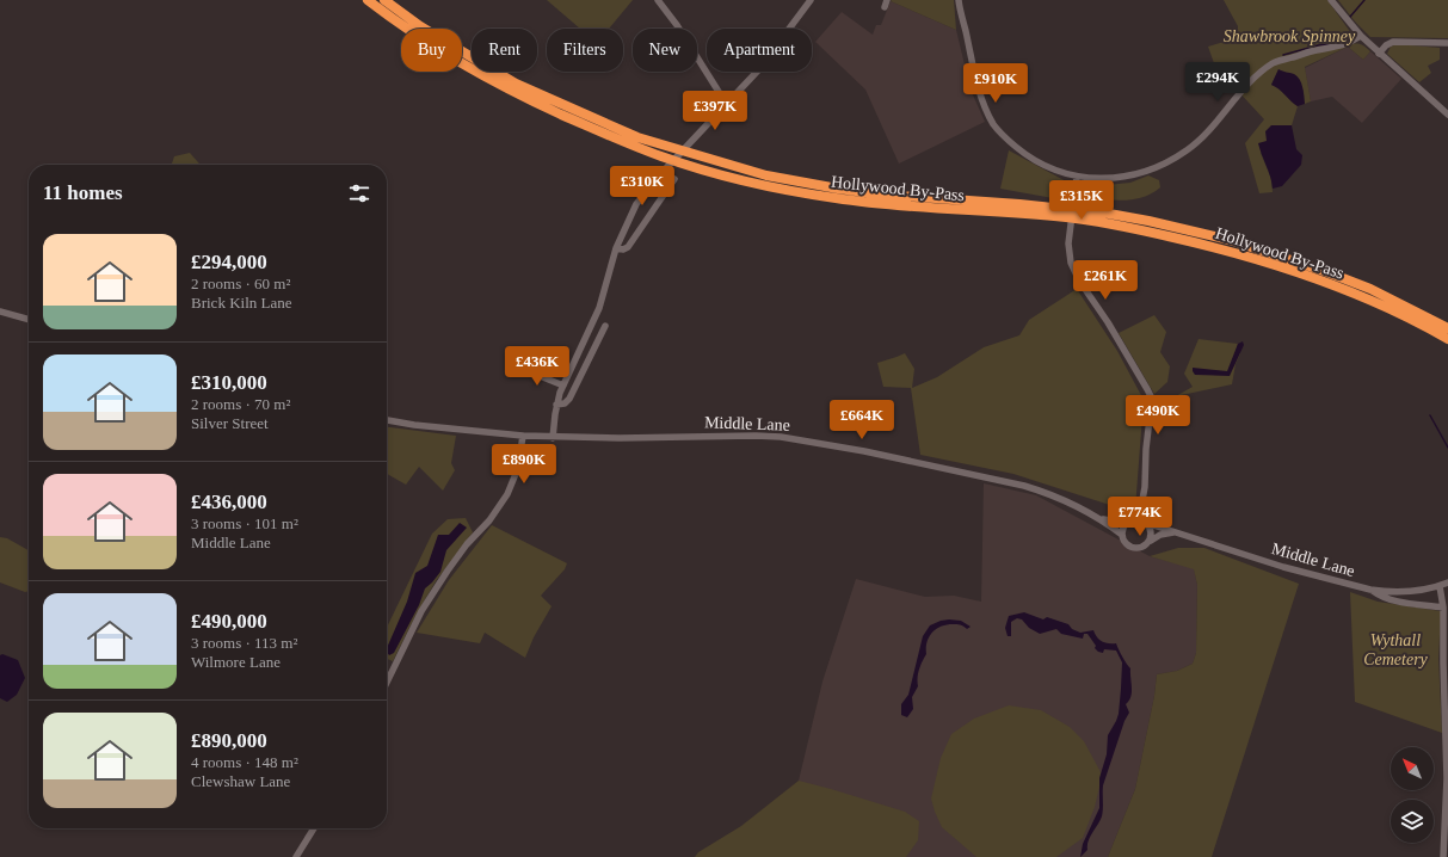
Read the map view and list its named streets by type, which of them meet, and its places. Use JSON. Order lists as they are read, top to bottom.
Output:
{
  "streets": {
    "highway": ["Hollywood By-Pass"],
    "street": ["Middle Lane"]
  },
  "parks": ["Shawbrook Spinney", "Wythall Cemetery"],
  "north": "top left",
  "page": {
    "chip": [
      "Buy",
      "Rent",
      "Filters",
      "New",
      "Apartment"
    ],
    "price": [
      "£294K",
      "£910K",
      "£397K",
      "£310K",
      "£315K",
      "£261K",
      "£436K",
      "£490K",
      "£664K",
      "£890K",
      "£774K"
    ],
    "heading": "11 homes",
    "list": [
      {
        "name": "£294,000",
        "note": "2 rooms · 60 m² · Brick Kiln Lane"
      },
      {
        "name": "£310,000",
        "note": "2 rooms · 70 m² · Silver Street"
      },
      {
        "name": "£436,000",
        "note": "3 rooms · 101 m² · Middle Lane"
      },
      {
        "name": "£490,000",
        "note": "3 rooms · 113 m² · Wilmore Lane"
      },
      {
        "name": "£890,000",
        "note": "4 rooms · 148 m² · Clewshaw Lane"
      }
    ]
  }
}
